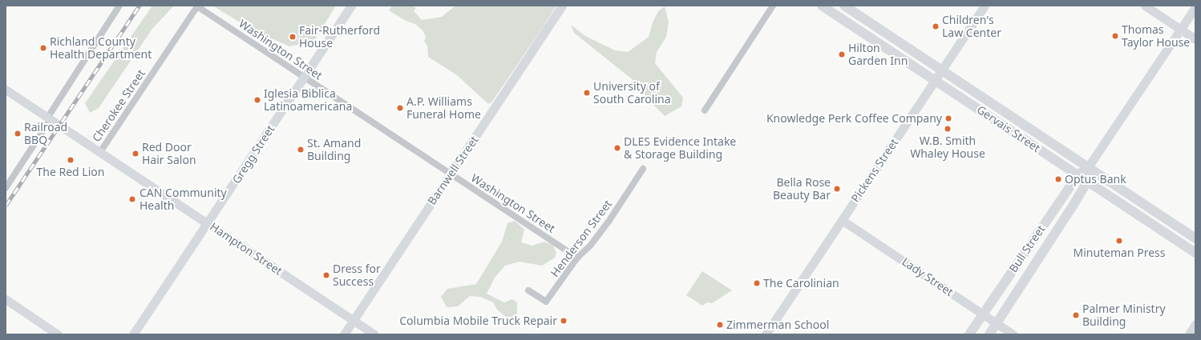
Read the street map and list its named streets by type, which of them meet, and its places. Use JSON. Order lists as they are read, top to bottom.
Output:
{
  "streets": {
    "main road": ["Gervais Street", "Bull Street"],
    "street": [
      "Washington Street",
      "Cherokee Street",
      "Gregg Street",
      "Barnwell Street",
      "Pickens Street",
      "Henderson Street",
      "Hampton Street",
      "Lady Street"
    ]
  },
  "crossings": [
    ["Washington Street", "Cherokee Street"],
    ["Washington Street", "Gregg Street"],
    ["Washington Street", "Barnwell Street"],
    ["Washington Street", "Henderson Street"],
    ["Cherokee Street", "Hampton Street"],
    ["Gervais Street", "Pickens Street"],
    ["Gervais Street", "Bull Street"],
    ["Gregg Street", "Hampton Street"],
    ["Barnwell Street", "Hampton Street"],
    ["Pickens Street", "Lady Street"],
    ["Bull Street", "Lady Street"]
  ],
  "places": [
    "Children's Law Center",
    "Thomas Taylor House",
    "Fair-Rutherford House",
    "Richland County Health Department",
    "Hilton Garden Inn",
    "University of South Carolina",
    "Iglesia Biblica Latinoamericana",
    "A.P. Williams Funeral Home",
    "Knowledge Perk Coffee Company",
    "W.B. Smith Whaley House",
    "Railroad BBQ",
    "DLES Evidence Intake & Storage Building",
    "St. Amand Building",
    "Red Door Hair Salon",
    "The Red Lion",
    "Optus Bank",
    "Bella Rose Beauty Bar",
    "CAN Community Health",
    "Minuteman Press",
    "Dress for Success",
    "The Carolinian",
    "Palmer Ministry Building",
    "Columbia Mobile Truck Repair",
    "Zimmerman School"
  ]
}
